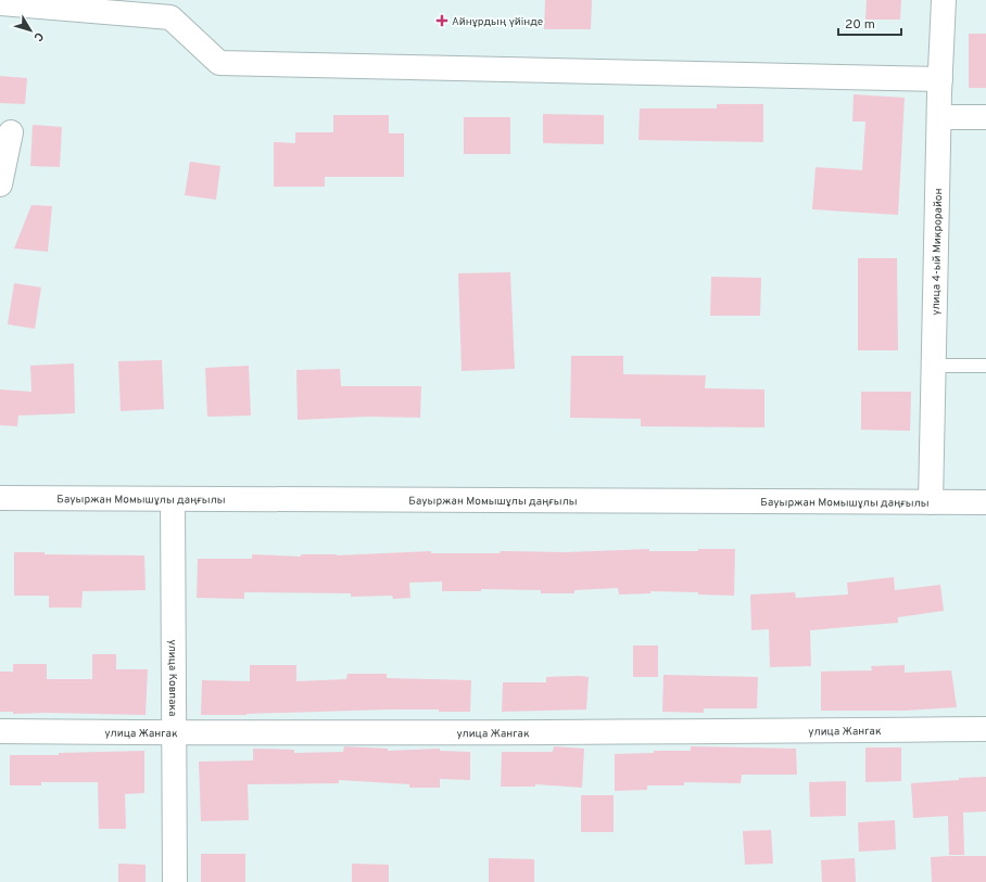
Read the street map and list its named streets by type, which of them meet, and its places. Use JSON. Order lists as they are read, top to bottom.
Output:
{
  "streets": {
    "street": [
      "улица 4-ый Микрорайон",
      "Бауыржан Момышұлы даңғылы",
      "улица Ковпака",
      "улица Жангак"
    ]
  },
  "crossings": [
    ["улица 4-ый Микрорайон", "Бауыржан Момышұлы даңғылы"],
    ["Бауыржан Момышұлы даңғылы", "улица Ковпака"],
    ["улица Ковпака", "улица Жангак"]
  ],
  "places": {
    "health": ["Айнұрдың үйінде"]
  },
  "scale_bar": "20 m",
  "north": "bottom right"
}
